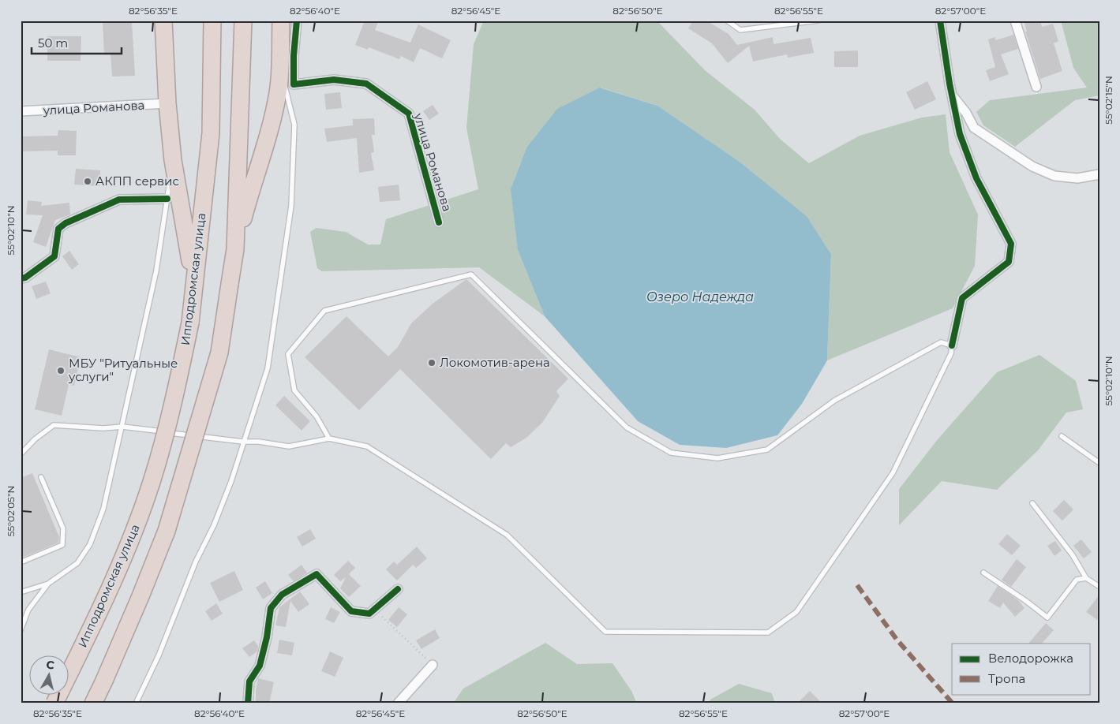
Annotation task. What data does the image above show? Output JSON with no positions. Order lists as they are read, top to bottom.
{
  "streets": {
    "highway": ["Ипподромская улица"],
    "street": ["улица Романова"]
  },
  "water": ["Озеро Надежда"],
  "places": ["АКПП сервис", "Локомотив-арена", "МБУ \"Ритуальные услуги\""],
  "legend": ["Велодорожка", "Тропа"],
  "scale_bar": "50 m",
  "north": "top",
  "coordinates": [
    "82°56'35\"E",
    "82°56'40\"E",
    "82°56'45\"E",
    "82°56'50\"E",
    "82°56'55\"E",
    "82°57'00\"E",
    "55°02'15\"N",
    "55°02'10\"N",
    "55°02'05\"N"
  ]
}
